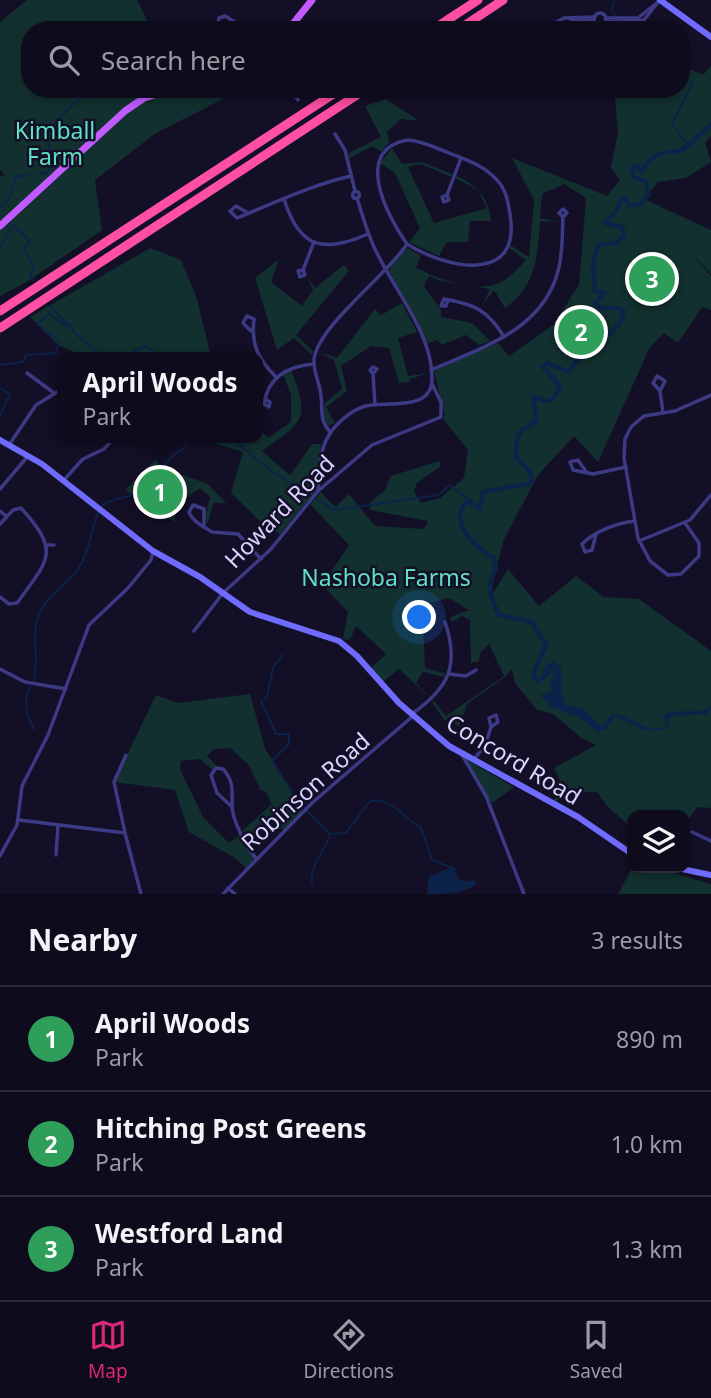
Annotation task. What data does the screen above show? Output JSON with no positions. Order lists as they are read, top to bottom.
{
  "streets": {
    "main road": ["Concord Road"],
    "street": ["Howard Road", "Robinson Road"]
  },
  "crossings": [
    ["Howard Road", "Concord Road"],
    ["Concord Road", "Robinson Road"]
  ],
  "parks": ["Kimball Farm", "Nashoba Farms"],
  "page": {
    "search": "Search here",
    "pins": ["3", "2", "1"],
    "popup": ["April Woods", "Park"],
    "heading": ["Nearby", "3 results"],
    "list": [
      {
        "mark": "1",
        "name": "April Woods",
        "note": "Park",
        "value": "890 m"
      },
      {
        "mark": "2",
        "name": "Hitching Post Greens",
        "note": "Park",
        "value": "1.0 km"
      },
      {
        "mark": "3",
        "name": "Westford Land",
        "note": "Park",
        "value": "1.3 km"
      }
    ],
    "nav": ["Map", "Directions", "Saved"]
  }
}
